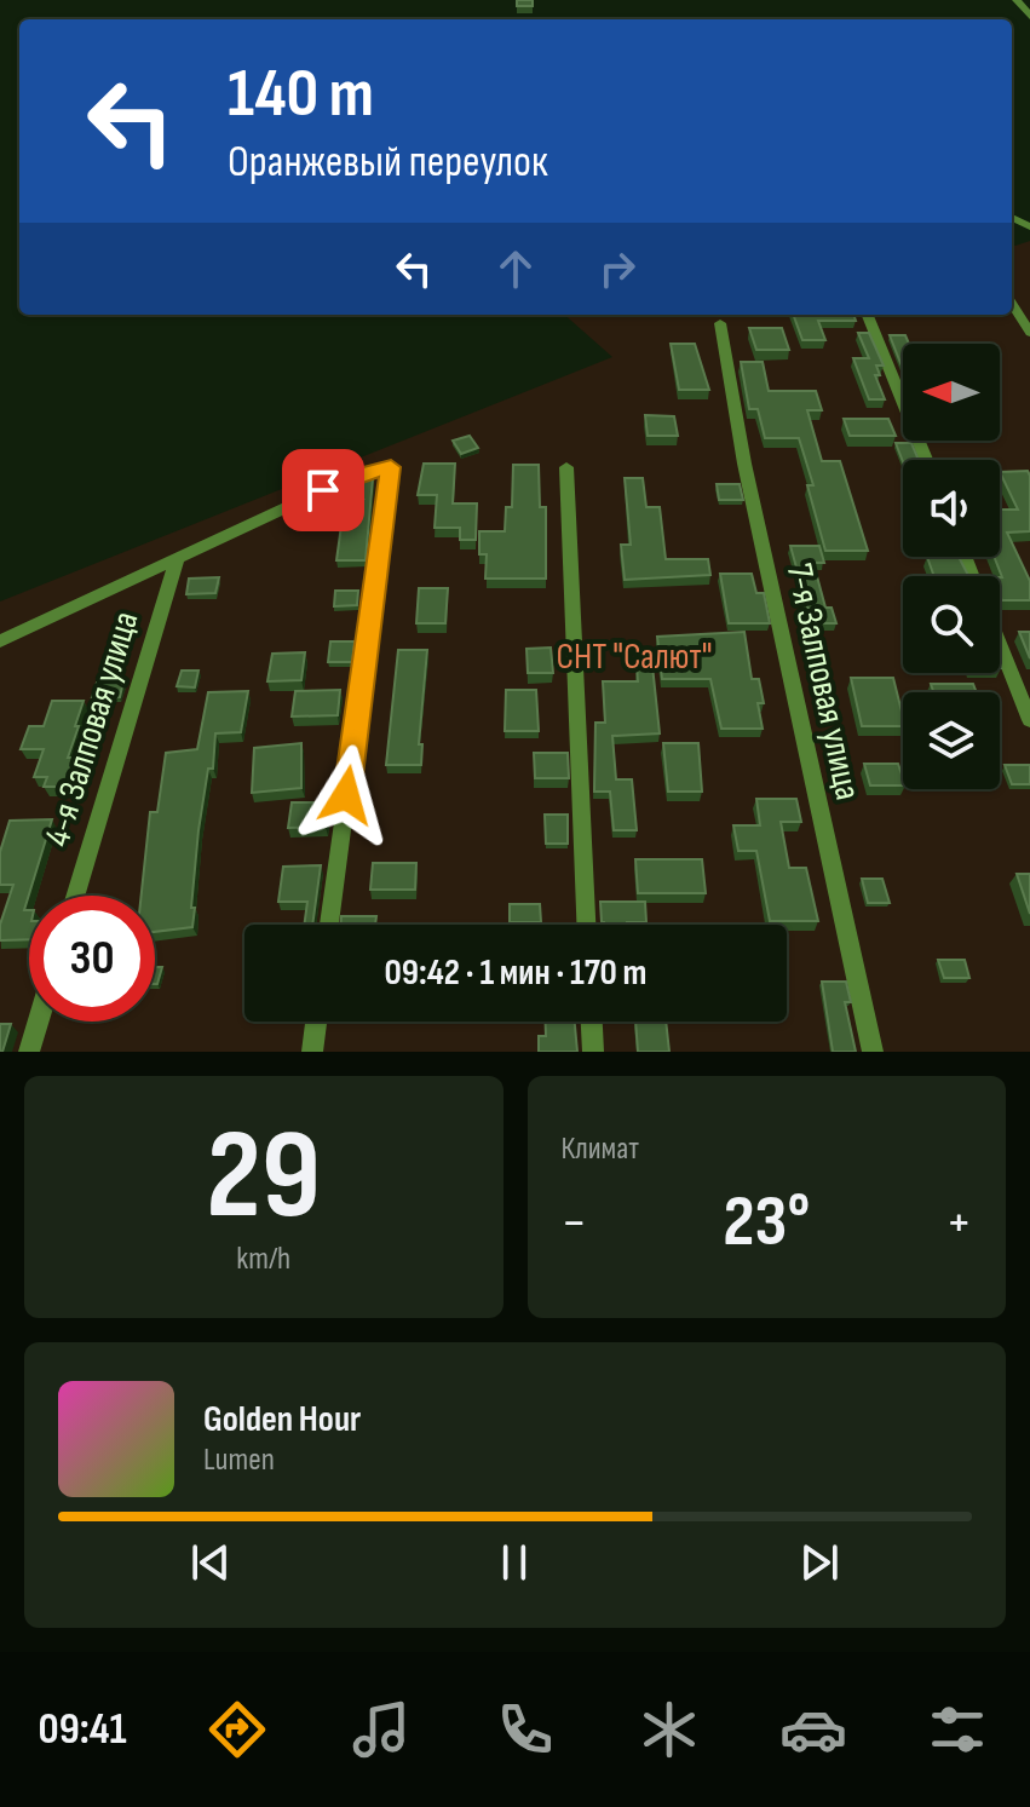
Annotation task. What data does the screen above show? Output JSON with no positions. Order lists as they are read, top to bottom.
{
  "streets": {
    "street": ["7-я Залповая улица", "4-я Залповая улица"]
  },
  "parks": ["СНТ \"Салют\""],
  "north": "left",
  "page": {
    "turn": ["140 m", "Оранжевый переулок"],
    "limit": "30",
    "trip": "09:42 · 1 мин · 170 m",
    "tile": [
      ["29", "km/h"],
      "Климат"
    ],
    "heat": ["−", "23°", "+"],
    "song": ["Golden Hour", "Lumen"],
    "tabs": "09:41"
  }
}
